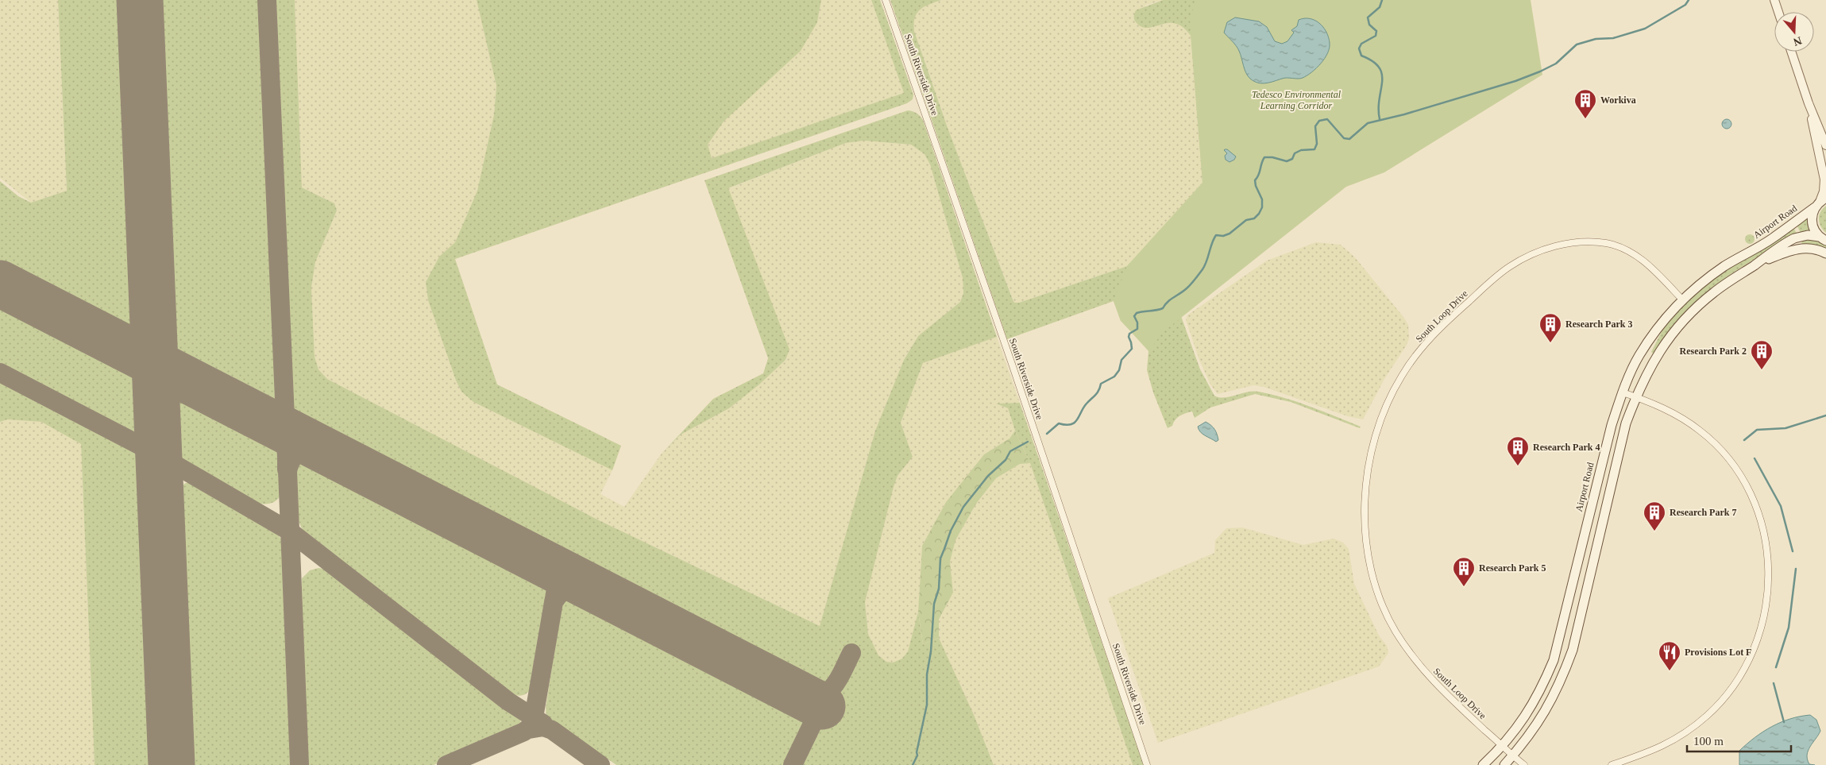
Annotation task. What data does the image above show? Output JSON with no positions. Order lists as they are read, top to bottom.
{
  "streets": {
    "main road": ["Airport Road"],
    "street": ["South Riverside Drive", "South Loop Drive"]
  },
  "crossings": [
    ["Airport Road", "South Loop Drive"]
  ],
  "parks": ["Tedesco Environmental Learning Corridor"],
  "places": {
    "building": [
      "Workiva",
      "Research Park 3",
      "Research Park 2",
      "Research Park 4",
      "Research Park 7",
      "Research Park 5"
    ],
    "restaurant": ["Provisions Lot F"]
  },
  "scale_bar": "100 m",
  "north": "bottom"
}
